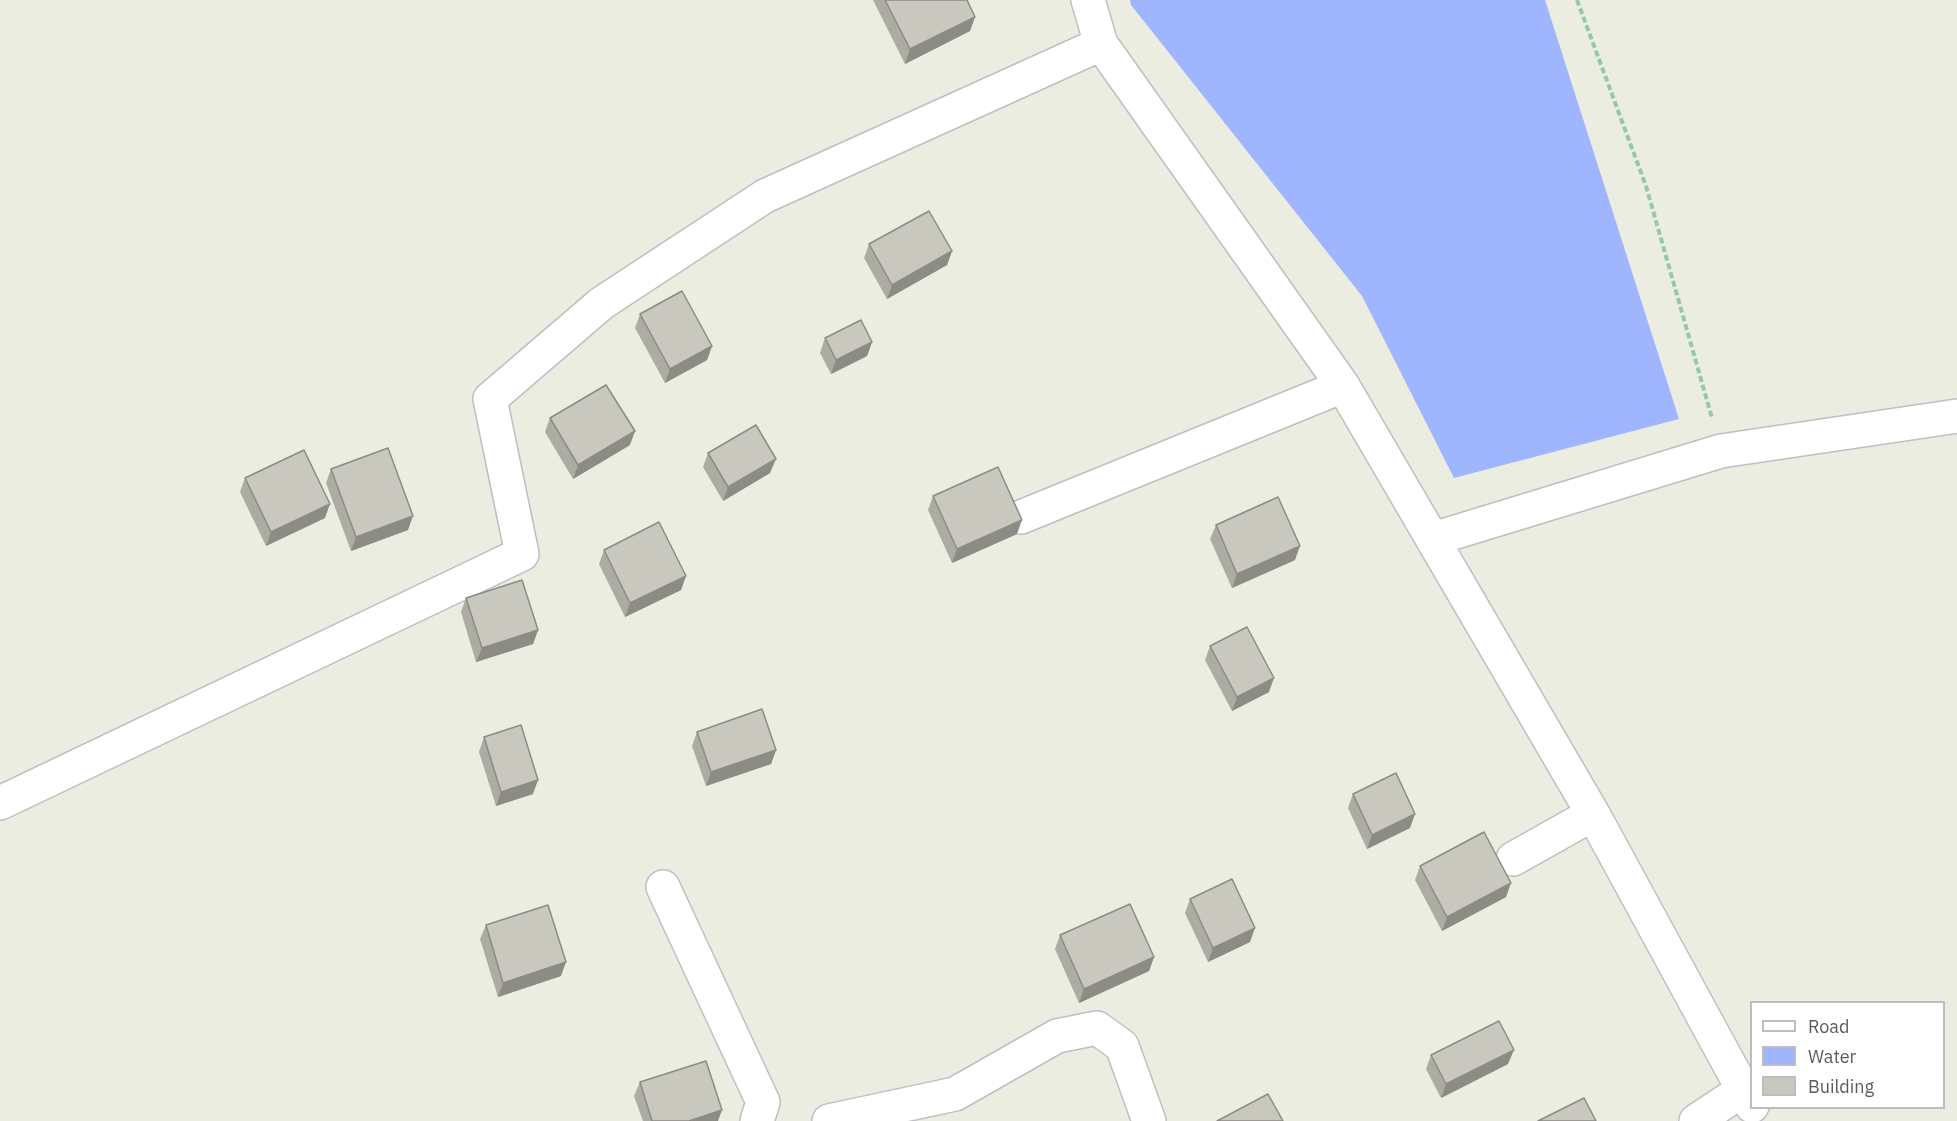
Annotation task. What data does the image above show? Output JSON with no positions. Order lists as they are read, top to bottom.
{
  "legend": ["Road", "Water", "Building"]
}
